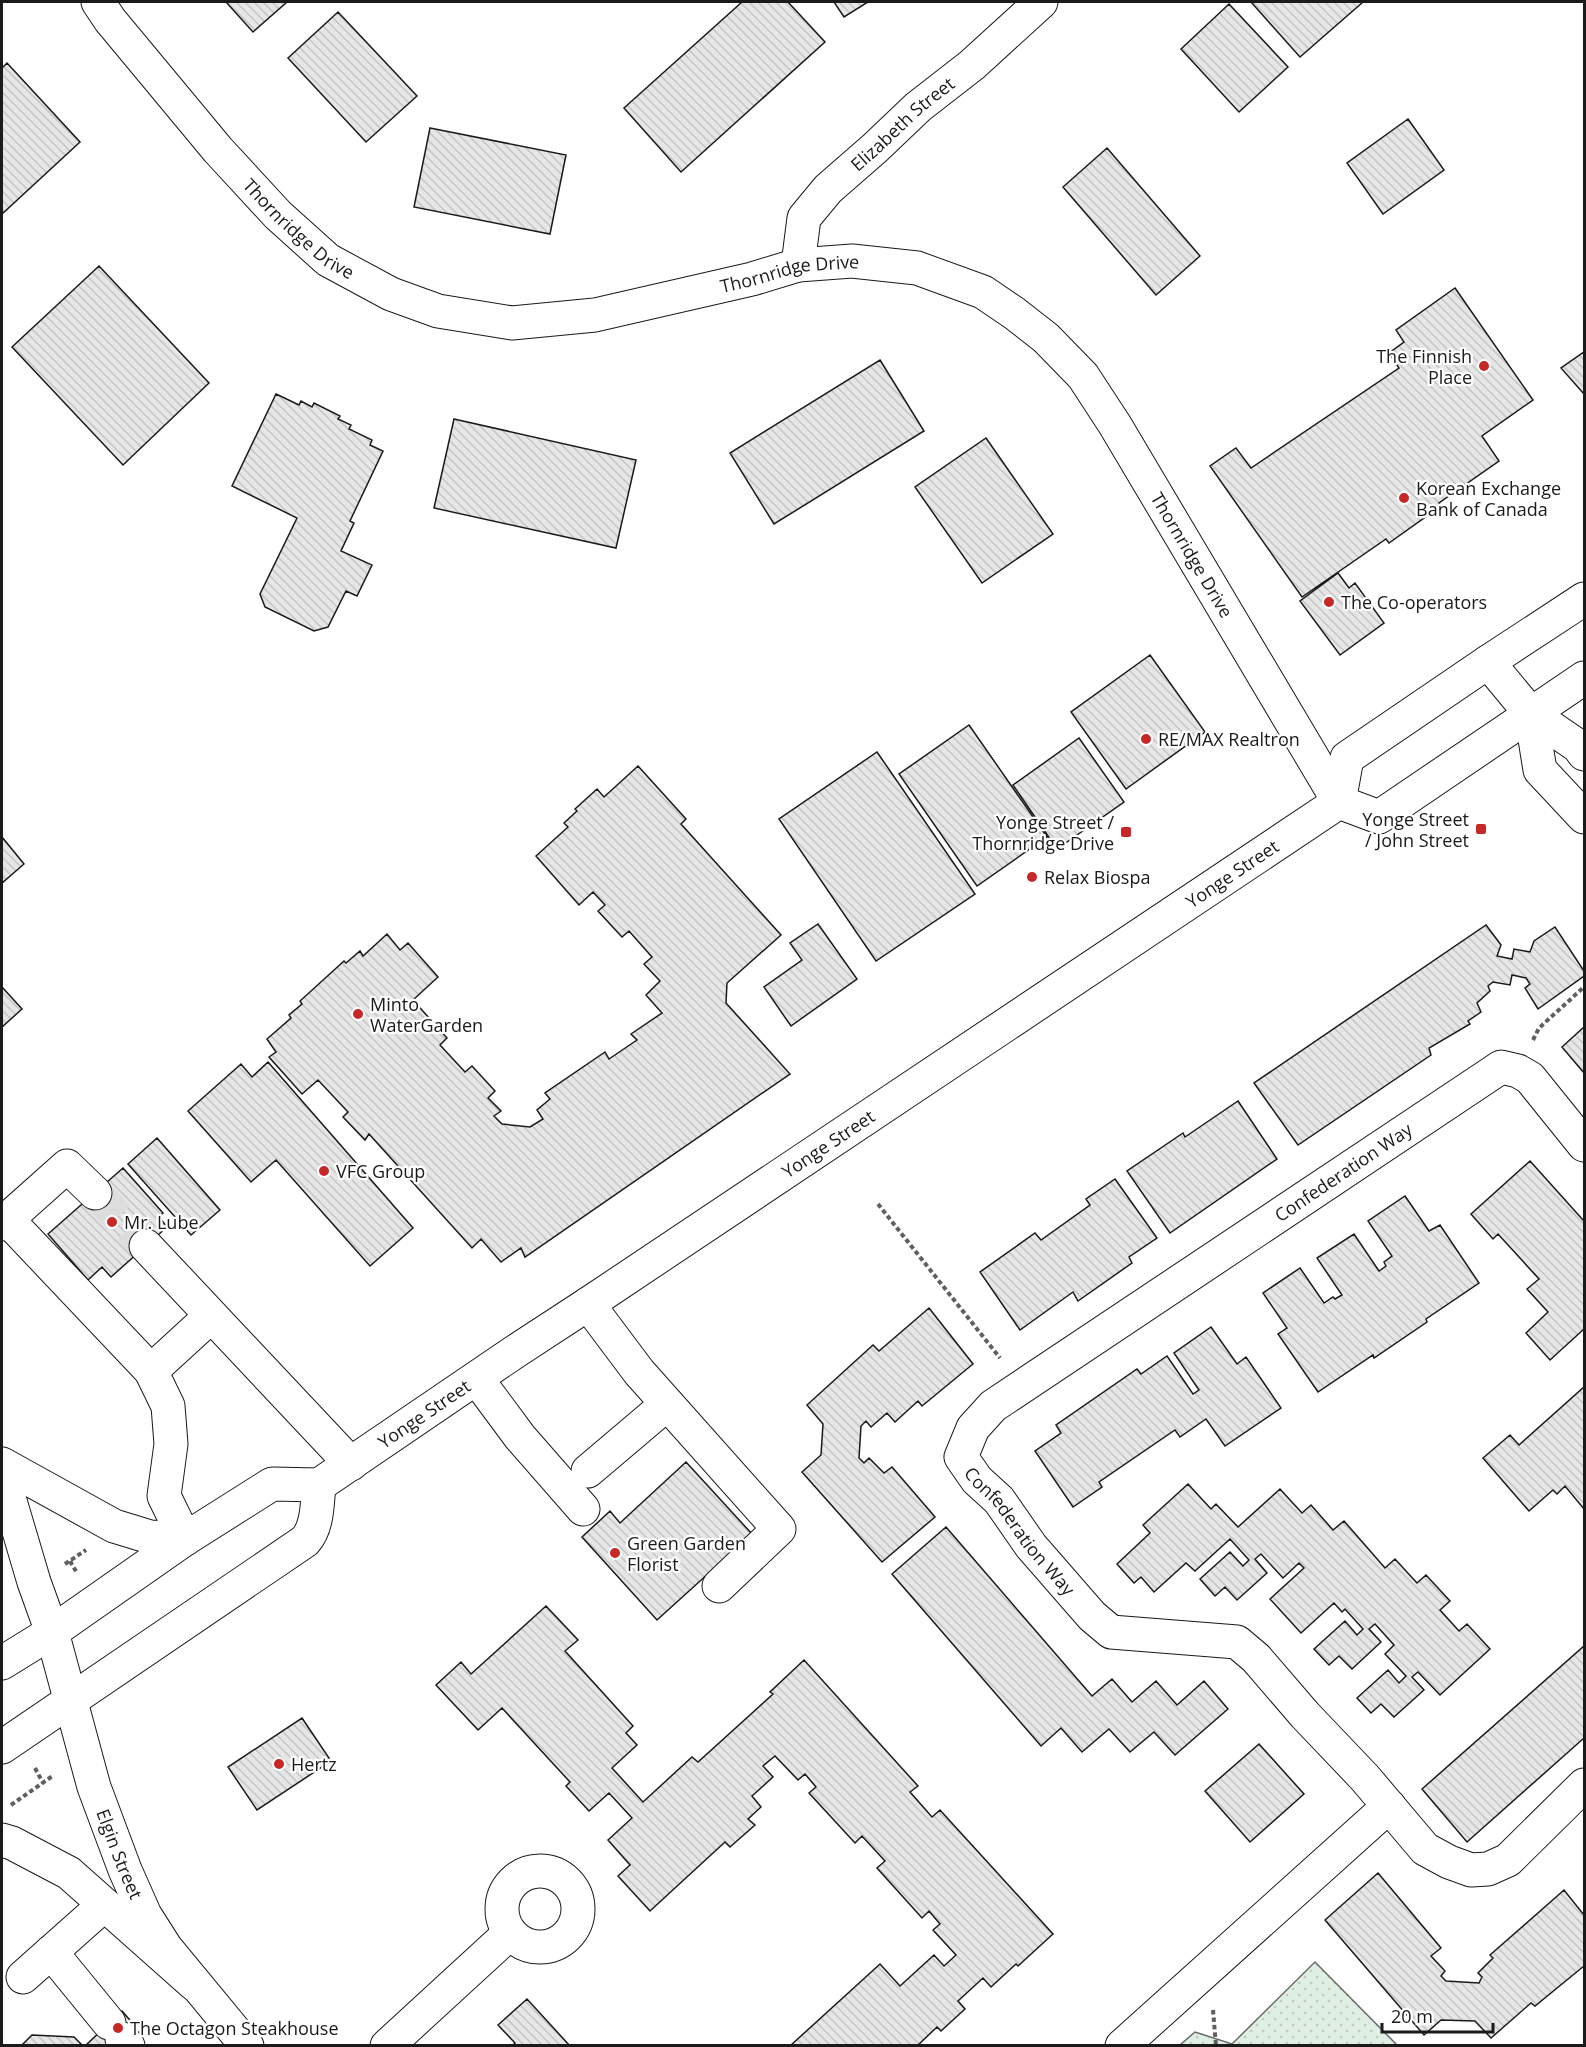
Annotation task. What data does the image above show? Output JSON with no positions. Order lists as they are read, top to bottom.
{
  "streets": {
    "street": [
      "Elizabeth Street",
      "Thornridge Drive",
      "Yonge Street",
      "Confederation Way",
      "Elgin Street"
    ]
  },
  "crossings": [
    ["Elizabeth Street", "Thornridge Drive"],
    ["Thornridge Drive", "Yonge Street"]
  ],
  "places": {
    "other": [
      "The Finnish Place",
      "Korean Exchange Bank of Canada",
      "The Co-operators",
      "RE/MAX Realtron",
      "Relax Biospa",
      "Minto WaterGarden",
      "VFC Group",
      "Mr. Lube",
      "Green Garden Florist",
      "Hertz",
      "The Octagon Steakhouse"
    ],
    "transit": ["Yonge Street / John Street", "Yonge Street / Thornridge Drive"]
  },
  "scale_bar": "20 m"
}
